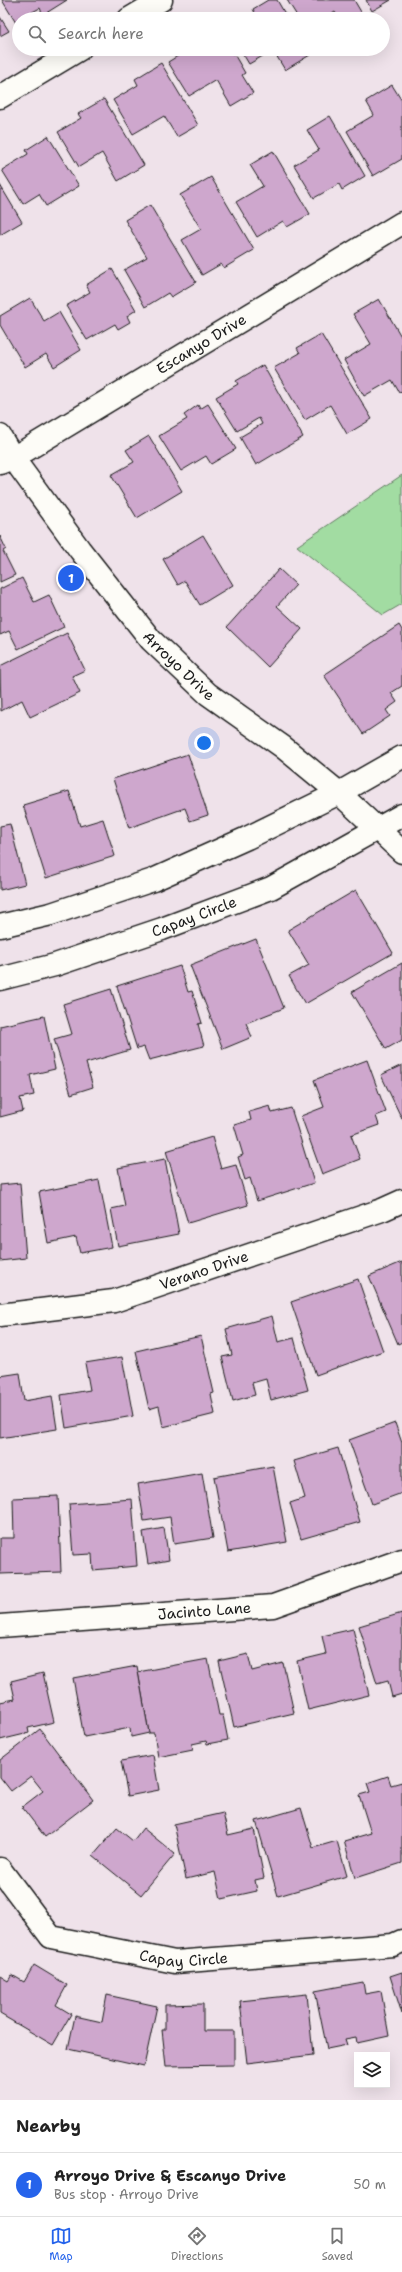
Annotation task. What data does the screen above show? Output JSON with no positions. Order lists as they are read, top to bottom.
{
  "streets": {
    "street": [
      "Escanyo Drive",
      "Arroyo Drive",
      "Capay Circle",
      "Verano Drive",
      "Jacinto Lane"
    ]
  },
  "crossings": [
    ["Escanyo Drive", "Arroyo Drive"],
    ["Arroyo Drive", "Capay Circle"]
  ],
  "page": {
    "search": "Search here",
    "pins": "1",
    "heading": "Nearby",
    "list": [
      {
        "mark": "1",
        "name": "Arroyo Drive & Escanyo Drive",
        "note": "Bus stop · Arroyo Drive",
        "value": "50 m"
      }
    ],
    "nav": ["Map", "Directions", "Saved"]
  }
}
